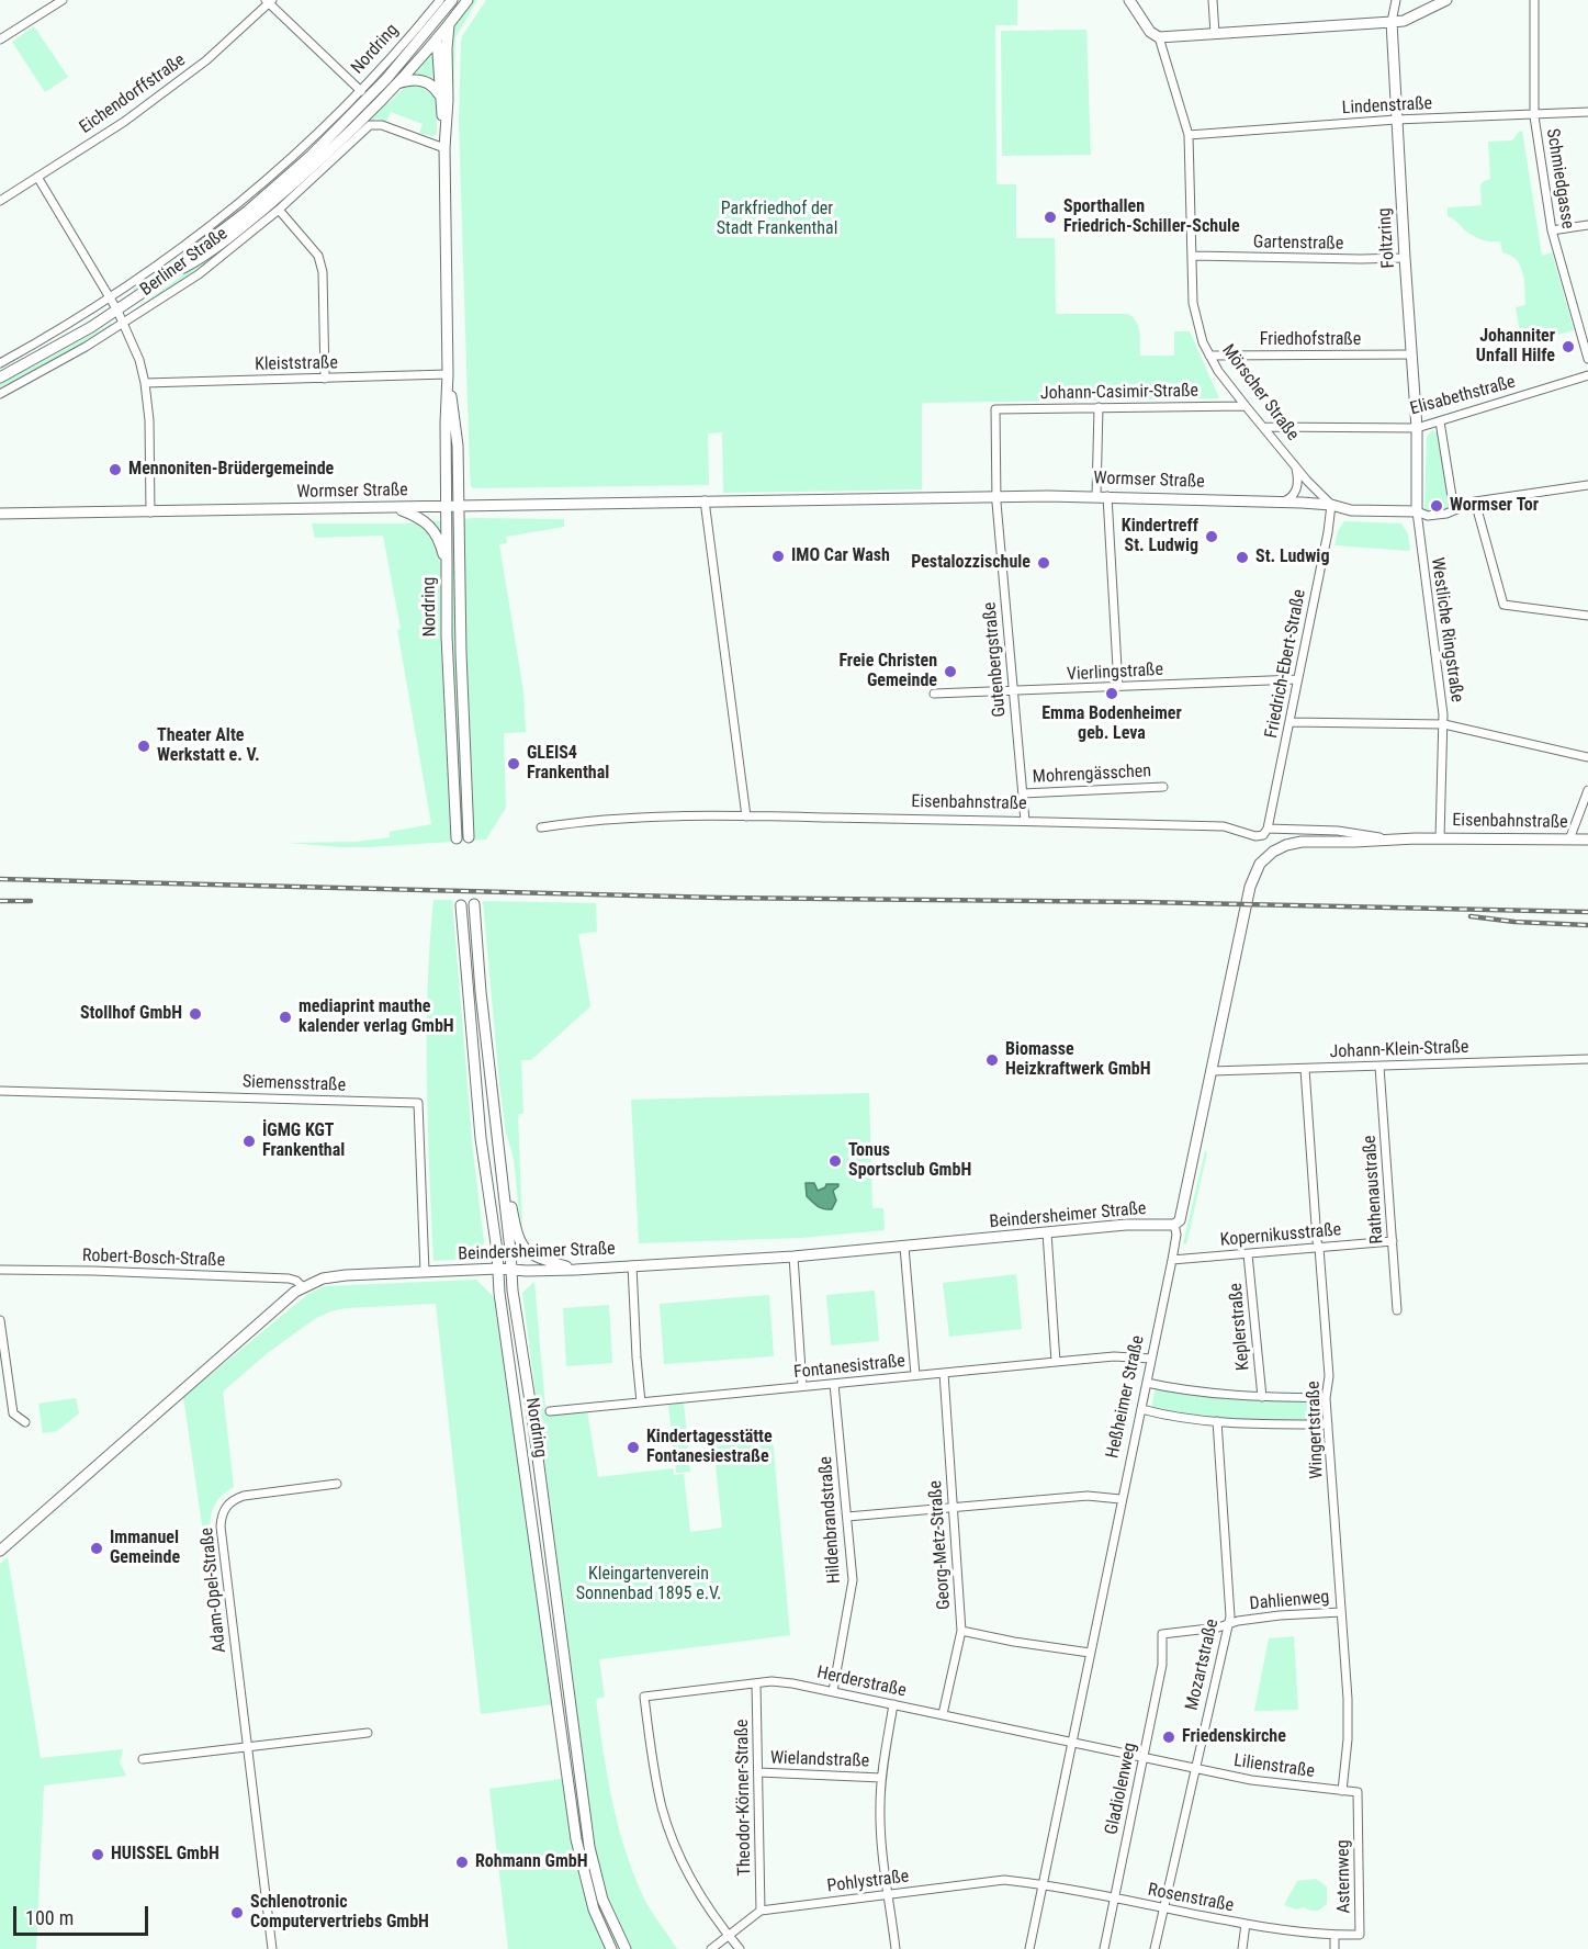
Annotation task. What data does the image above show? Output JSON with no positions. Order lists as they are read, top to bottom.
{
  "streets": {
    "main road": [
      "Nordring",
      "Foltzring",
      "Berliner Straße",
      "Mörscher Straße",
      "Wormser Straße",
      "Eisenbahnstraße",
      "Beindersheimer Straße",
      "Heßheimer Straße"
    ],
    "street": [
      "Eichendorffstraße",
      "Lindenstraße",
      "Schmiedgasse",
      "Gartenstraße",
      "Friedhofstraße",
      "Kleiststraße",
      "Johann-Casimir-Straße",
      "Elisabethstraße",
      "Westliche Ringstraße",
      "Gutenbergstraße",
      "Friedrich-Ebert-Straße",
      "Vierlingstraße",
      "Mohrengässchen",
      "Johann-Klein-Straße",
      "Siemensstraße",
      "Rathenaustraße",
      "Kopernikusstraße",
      "Robert-Bosch-Straße",
      "Keplerstraße",
      "Fontanesistraße",
      "Wingertstraße",
      "Hildenbrandstraße",
      "Georg-Metz-Straße",
      "Adam-Opel-Straße",
      "Dahlienweg",
      "Mozartstraße",
      "Herderstraße",
      "Wielandstraße",
      "Lilienstraße",
      "Gladiolenweg",
      "Theodor-Körner-Straße",
      "Asternweg",
      "Pohlystraße",
      "Rosenstraße"
    ]
  },
  "crossings": [
    ["Nordring", "Berliner Straße"],
    ["Nordring", "Kleiststraße"],
    ["Nordring", "Wormser Straße"],
    ["Nordring", "Beindersheimer Straße"],
    ["Lindenstraße", "Schmiedgasse"],
    ["Lindenstraße", "Foltzring"],
    ["Lindenstraße", "Mörscher Straße"],
    ["Foltzring", "Gartenstraße"],
    ["Foltzring", "Friedhofstraße"],
    ["Foltzring", "Elisabethstraße"],
    ["Foltzring", "Wormser Straße"],
    ["Foltzring", "Westliche Ringstraße"],
    ["Gartenstraße", "Mörscher Straße"],
    ["Friedhofstraße", "Mörscher Straße"],
    ["Johann-Casimir-Straße", "Mörscher Straße"],
    ["Johann-Casimir-Straße", "Gutenbergstraße"],
    ["Mörscher Straße", "Elisabethstraße"],
    ["Mörscher Straße", "Wormser Straße"],
    ["Mörscher Straße", "Friedrich-Ebert-Straße"],
    ["Wormser Straße", "Westliche Ringstraße"],
    ["Wormser Straße", "Gutenbergstraße"],
    ["Wormser Straße", "Friedrich-Ebert-Straße"],
    ["Gutenbergstraße", "Vierlingstraße"],
    ["Gutenbergstraße", "Mohrengässchen"],
    ["Gutenbergstraße", "Eisenbahnstraße"],
    ["Friedrich-Ebert-Straße", "Vierlingstraße"],
    ["Friedrich-Ebert-Straße", "Eisenbahnstraße"],
    ["Eisenbahnstraße", "Heßheimer Straße"],
    ["Johann-Klein-Straße", "Rathenaustraße"],
    ["Johann-Klein-Straße", "Heßheimer Straße"],
    ["Johann-Klein-Straße", "Wingertstraße"],
    ["Siemensstraße", "Beindersheimer Straße"],
    ["Rathenaustraße", "Kopernikusstraße"],
    ["Beindersheimer Straße", "Robert-Bosch-Straße"],
    ["Beindersheimer Straße", "Heßheimer Straße"],
    ["Kopernikusstraße", "Keplerstraße"],
    ["Kopernikusstraße", "Heßheimer Straße"],
    ["Kopernikusstraße", "Wingertstraße"],
    ["Fontanesistraße", "Heßheimer Straße"],
    ["Fontanesistraße", "Hildenbrandstraße"],
    ["Fontanesistraße", "Georg-Metz-Straße"],
    ["Heßheimer Straße", "Herderstraße"],
    ["Heßheimer Straße", "Lilienstraße"],
    ["Heßheimer Straße", "Pohlystraße"],
    ["Heßheimer Straße", "Rosenstraße"],
    ["Wingertstraße", "Dahlienweg"],
    ["Wingertstraße", "Lilienstraße"],
    ["Hildenbrandstraße", "Herderstraße"],
    ["Georg-Metz-Straße", "Herderstraße"],
    ["Dahlienweg", "Mozartstraße"],
    ["Dahlienweg", "Gladiolenweg"],
    ["Mozartstraße", "Lilienstraße"],
    ["Mozartstraße", "Rosenstraße"],
    ["Herderstraße", "Lilienstraße"],
    ["Herderstraße", "Theodor-Körner-Straße"],
    ["Herderstraße", "Pohlystraße"],
    ["Wielandstraße", "Theodor-Körner-Straße"],
    ["Lilienstraße", "Gladiolenweg"],
    ["Lilienstraße", "Asternweg"],
    ["Gladiolenweg", "Rosenstraße"],
    ["Theodor-Körner-Straße", "Pohlystraße"],
    ["Asternweg", "Rosenstraße"],
    ["Pohlystraße", "Rosenstraße"]
  ],
  "parks": ["Parkfriedhof der Stadt Frankenthal", "Kleingartenverein Sonnenbad 1895 e.V."],
  "places": [
    "Sporthallen Friedrich-Schiller-Schule",
    "Johanniter Unfall Hilfe",
    "Mennoniten-Brüdergemeinde",
    "Wormser Tor",
    "Kindertreff St. Ludwig",
    "IMO Car Wash",
    "St. Ludwig",
    "Pestalozzischule",
    "Freie Christen Gemeinde",
    "Emma Bodenheimer geb. Leva",
    "Theater Alte Werkstatt e. V.",
    "GLEIS4 Frankenthal",
    "Stollhof GmbH",
    "mediaprint mauthe kalender verlag GmbH",
    "Biomasse Heizkraftwerk GmbH",
    "İGMG KGT Frankenthal",
    "Tonus Sportsclub GmbH",
    "Kindertagesstätte Fontanesiestraße",
    "Immanuel Gemeinde",
    "Friedenskirche",
    "HUISSEL GmbH",
    "Rohmann GmbH",
    "Schlenotronic Computervertriebs GmbH"
  ],
  "scale_bar": "100 m"
}
